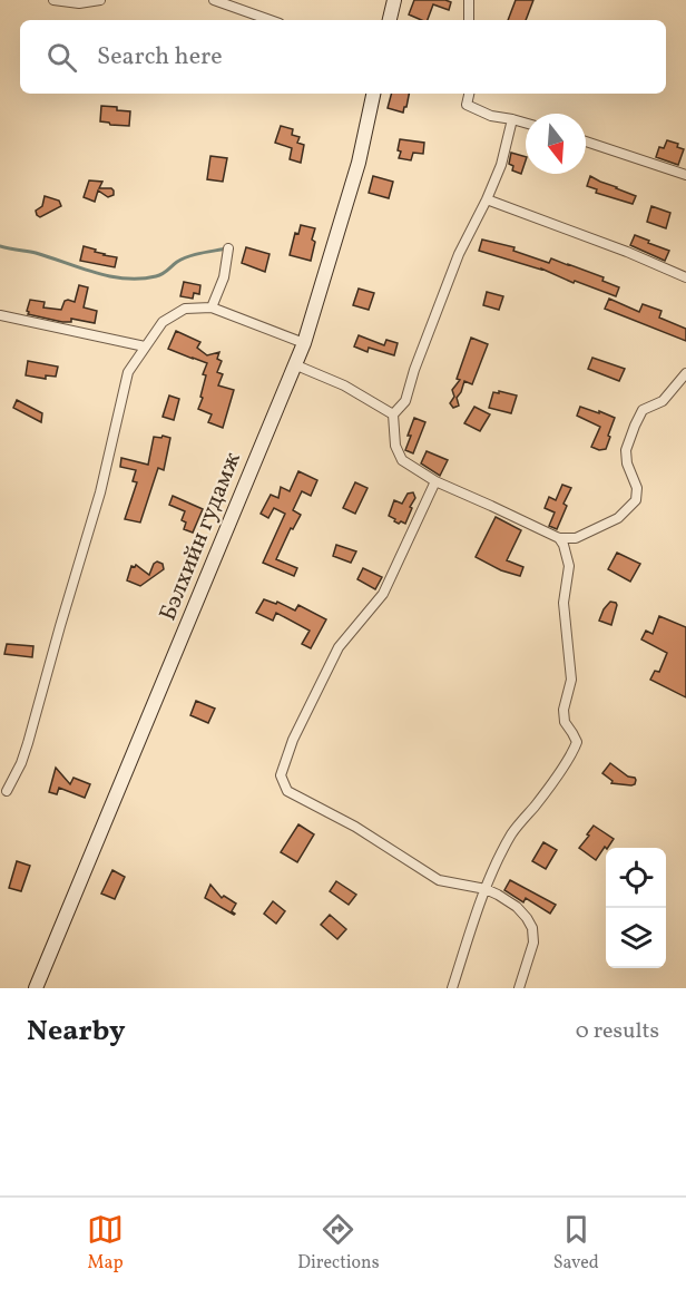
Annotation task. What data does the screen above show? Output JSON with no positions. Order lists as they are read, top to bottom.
{
  "streets": {
    "main road": ["Бэлхийн гудамж"]
  },
  "north": "bottom",
  "page": {
    "search": "Search here",
    "heading": ["Nearby", "0 results"],
    "nav": ["Map", "Directions", "Saved"]
  }
}
